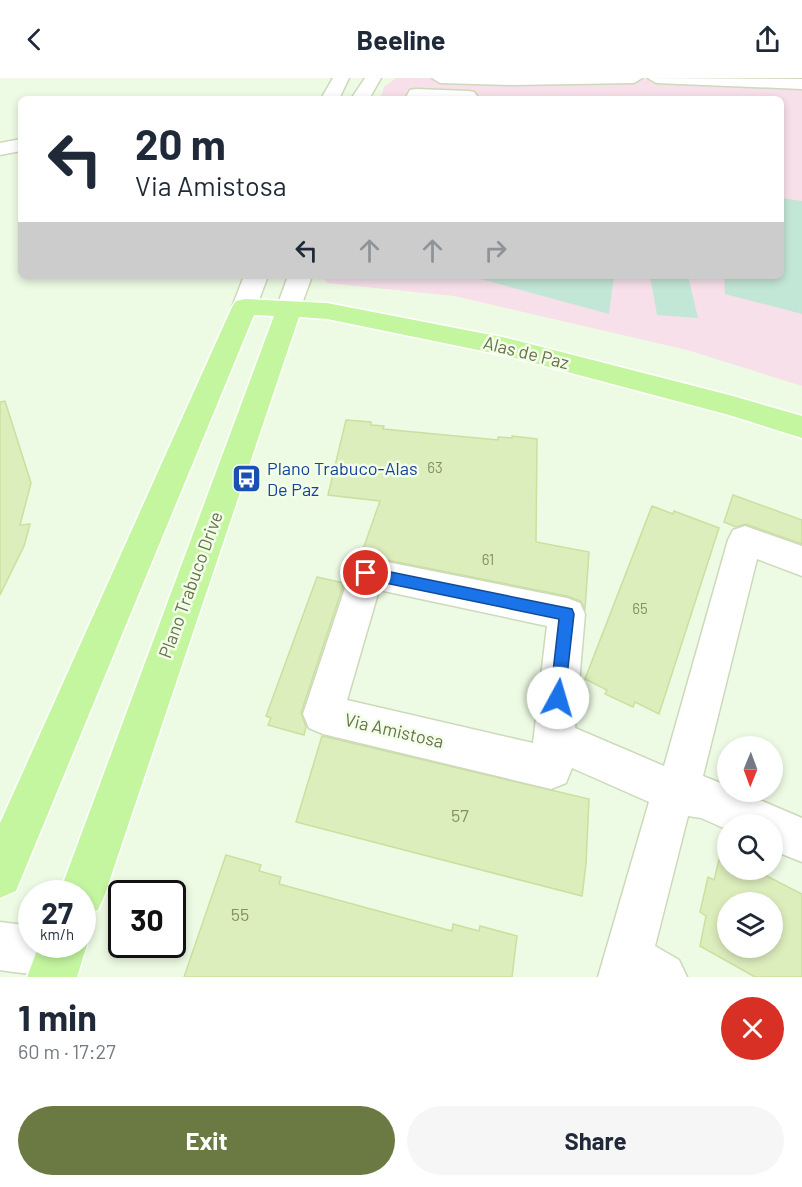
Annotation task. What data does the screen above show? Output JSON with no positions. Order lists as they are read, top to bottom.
{
  "streets": {
    "main road": ["Alas de Paz", "Plano Trabuco Drive"],
    "street": ["Via Amistosa"]
  },
  "crossings": [
    ["Alas de Paz", "Plano Trabuco Drive"]
  ],
  "places": {
    "bus stop": ["Plano Trabuco-Alas De Paz"]
  },
  "house_numbers": [
    "63",
    "61",
    "65",
    "57",
    "55"
  ],
  "north": "bottom",
  "page": {
    "header": "Beeline",
    "turn": ["20 m", "Via Amistosa"],
    "speed": "27 km/h",
    "limit": "30",
    "heading": ["1 min", "60 m · 17:27"],
    "buttons": ["Exit", "Share"]
  }
}
